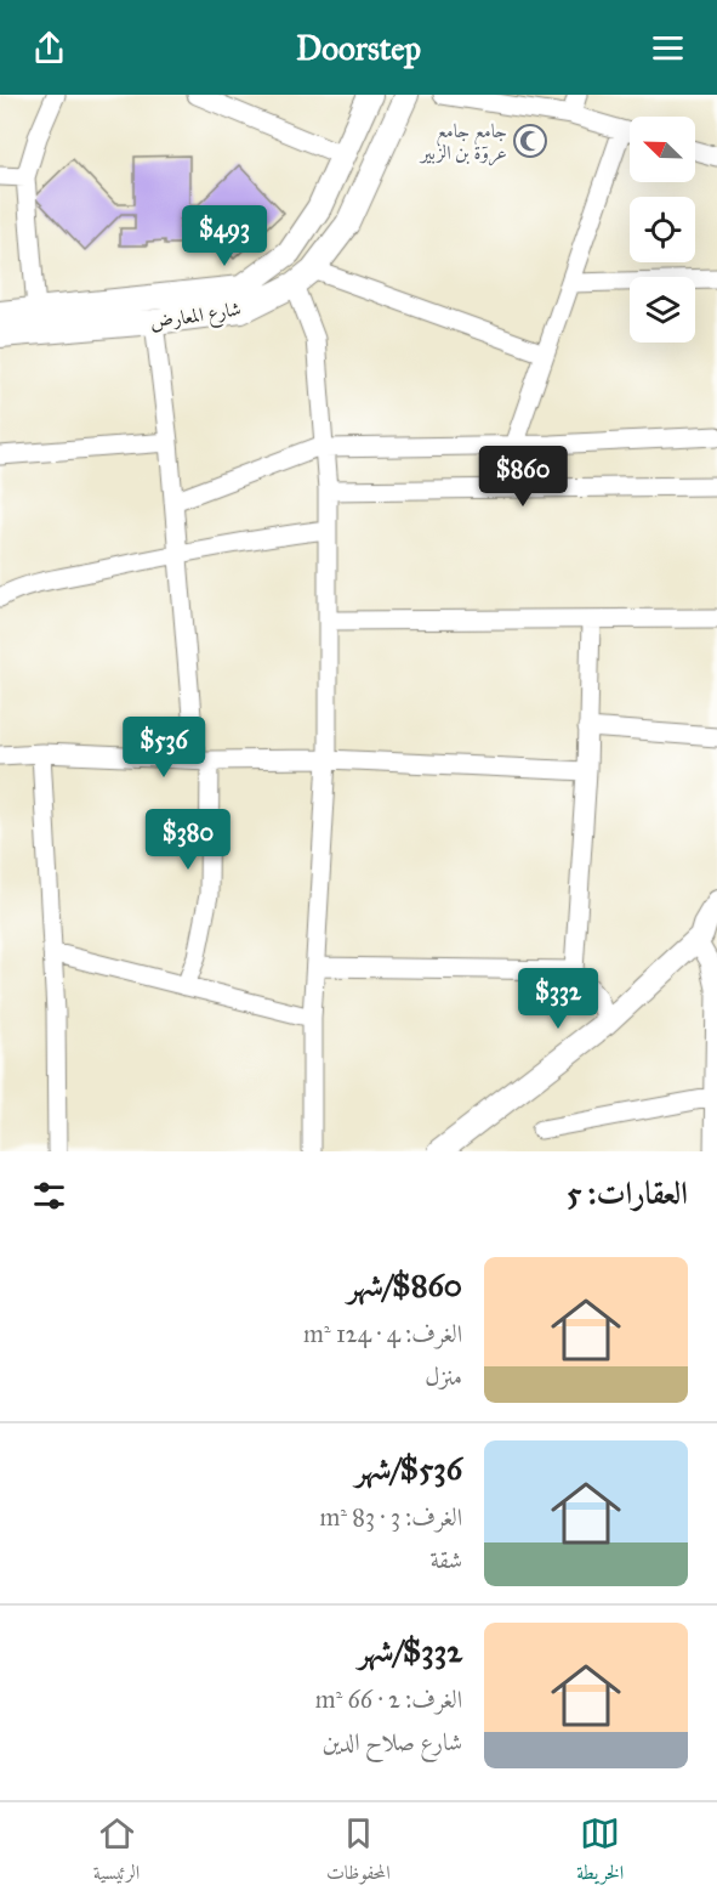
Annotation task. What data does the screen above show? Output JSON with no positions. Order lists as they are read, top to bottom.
{
  "streets": {
    "street": ["شارع المعارض"]
  },
  "places": {
    "mosque": ["جامع جامع عروة بن الزبير"]
  },
  "north": "top left",
  "page": {
    "header": "Doorstep",
    "price": [
      "$493",
      "$860",
      "$536",
      "$380",
      "$332"
    ],
    "heading": "العقارات: 5",
    "list": [
      {
        "name": "$860/شهر",
        "note": "الغرف: 4 · 124 m² · منزل"
      },
      {
        "name": "$536/شهر",
        "note": "الغرف: 3 · 83 m² · شقة"
      },
      {
        "name": "$332/شهر",
        "note": "الغرف: 2 · 66 m² · شارع صلاح الدين"
      }
    ],
    "tabs": ["الخريطة", "المحفوظات", "الرئيسية"]
  }
}
